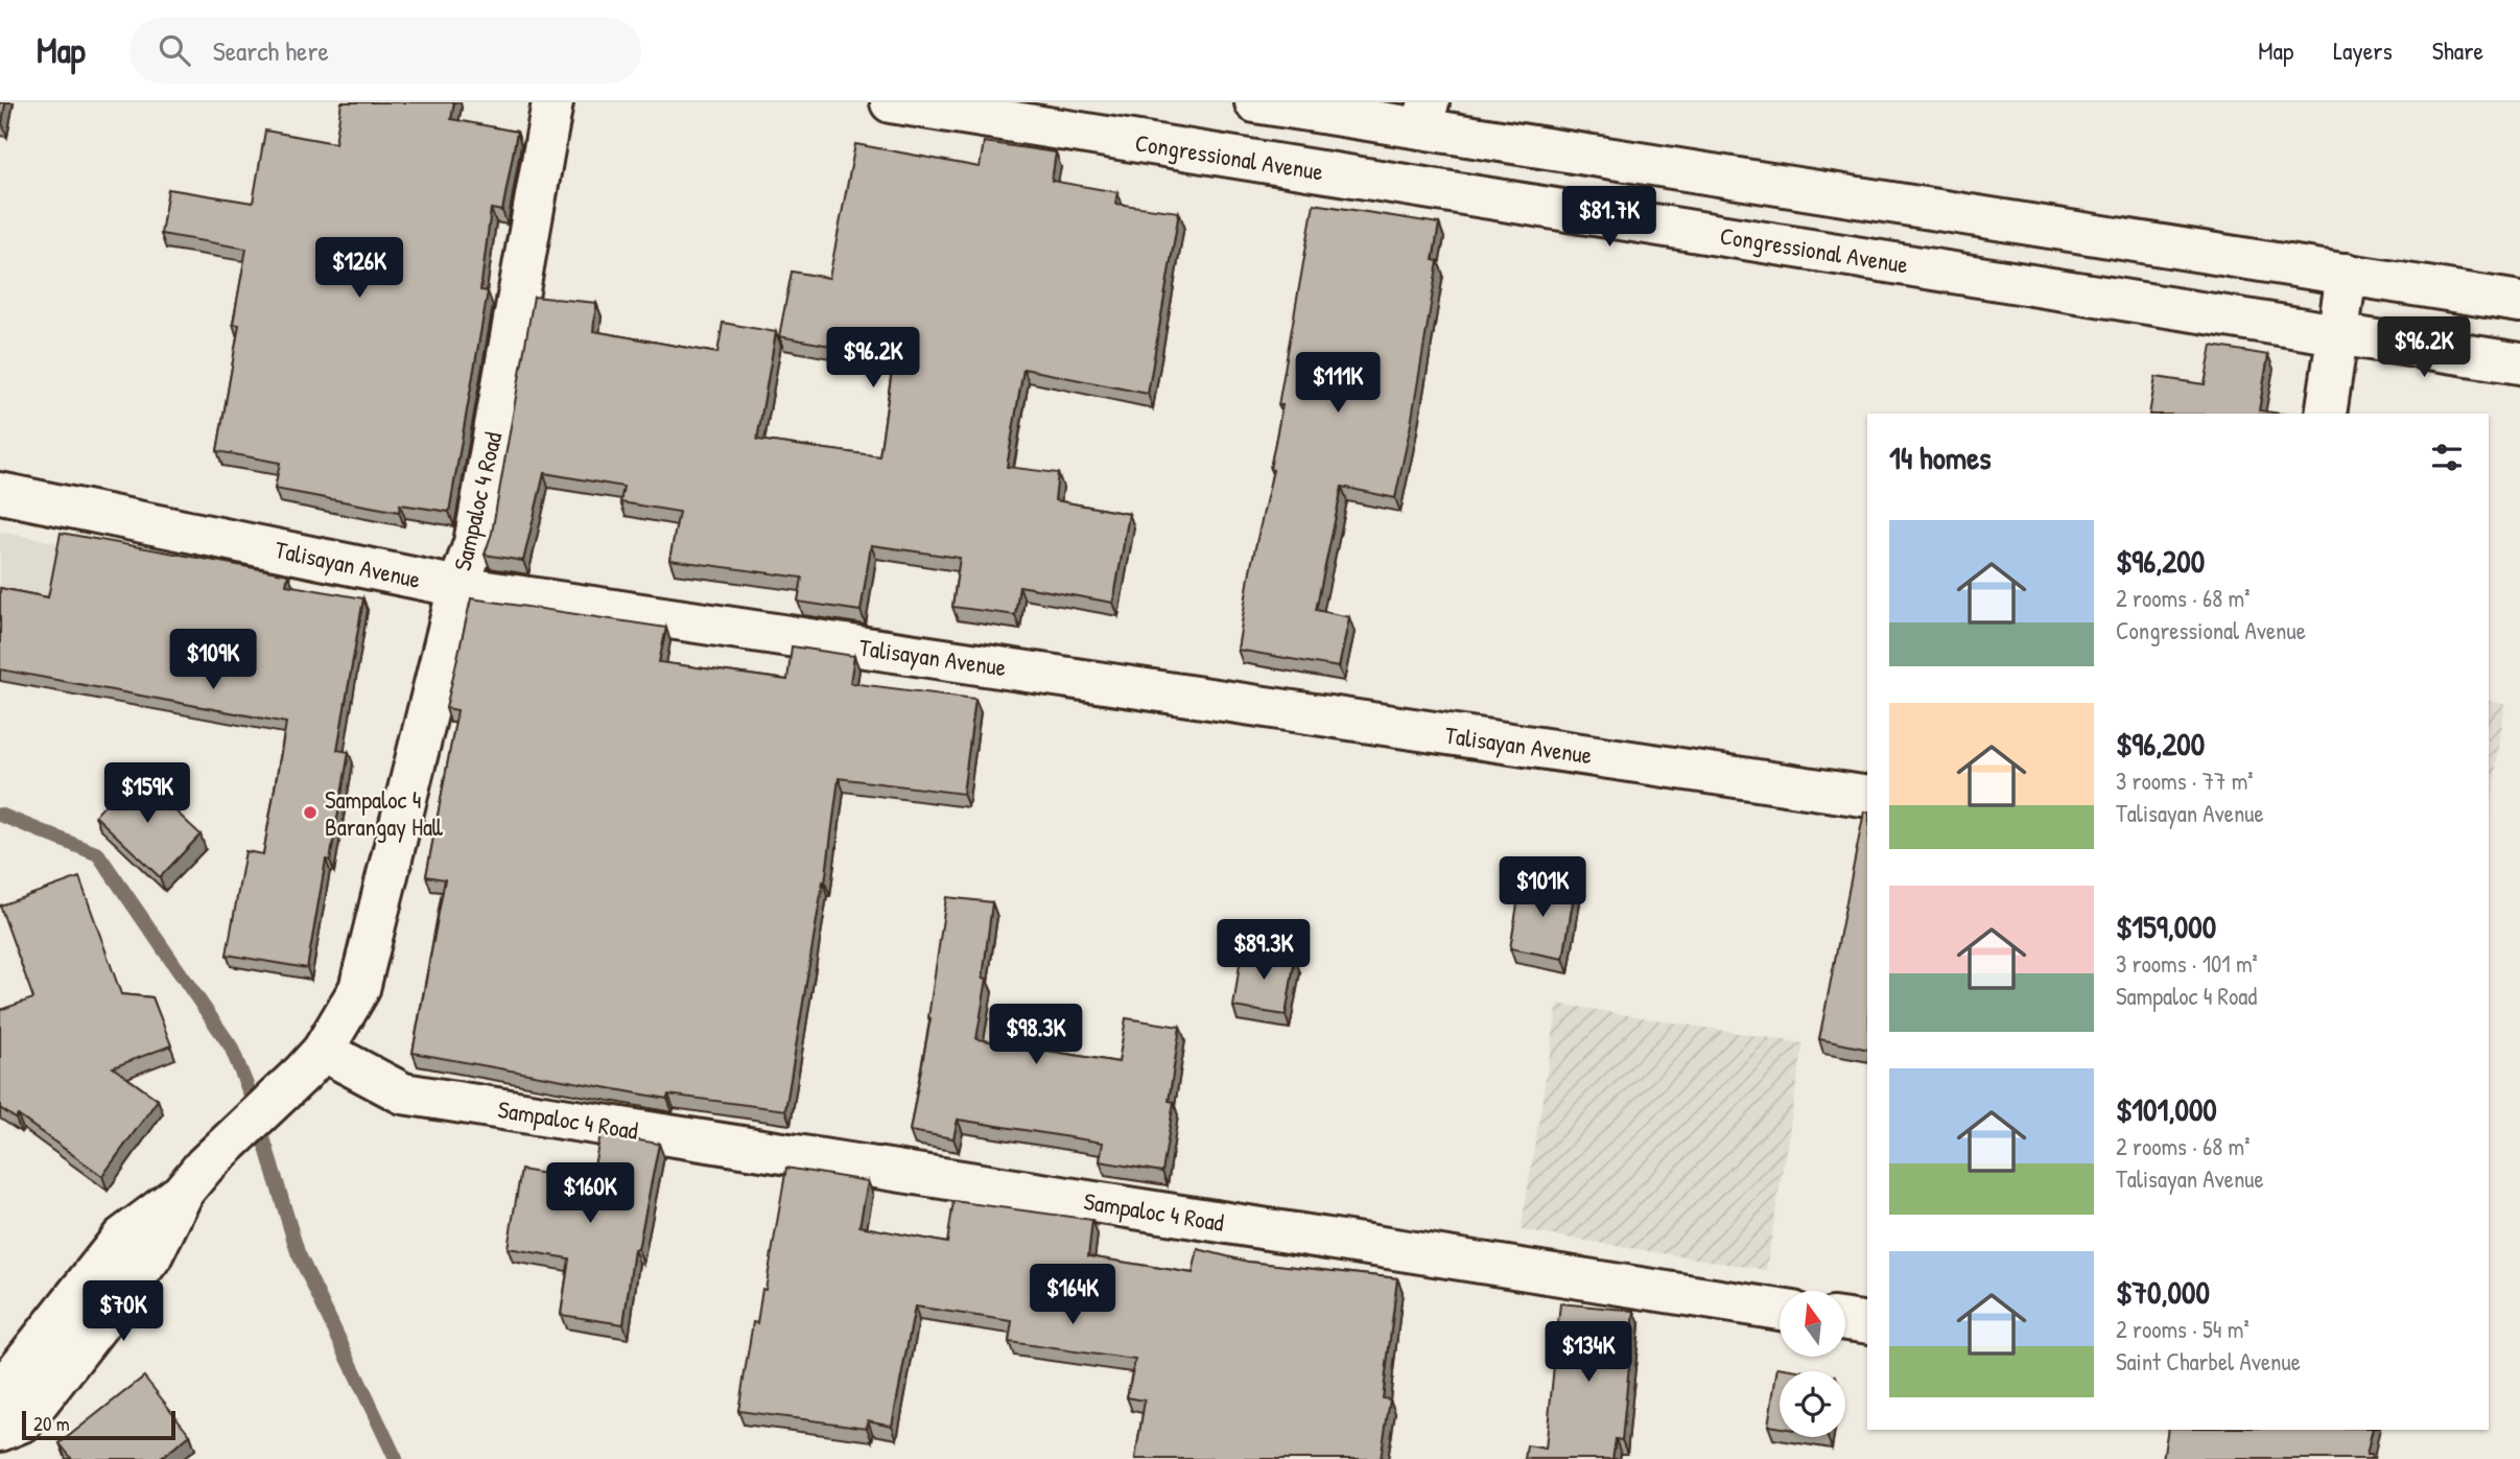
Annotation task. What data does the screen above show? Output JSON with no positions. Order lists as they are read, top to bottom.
{
  "streets": {
    "street": ["Congressional Avenue", "Sampaloc 4 Road", "Talisayan Avenue"]
  },
  "crossings": [
    ["Sampaloc 4 Road", "Talisayan Avenue"]
  ],
  "places": ["Sampaloc 4 Barangay Hall"],
  "scale_bar": "20 m",
  "north": "top",
  "page": {
    "header": "Map",
    "search": "Search here",
    "nav": ["Map", "Layers", "Share"],
    "price": [
      "$81.7K",
      "$126K",
      "$96.2K",
      "$96.2K",
      "$111K",
      "$109K",
      "$159K",
      "$101K",
      "$89.3K",
      "$98.3K",
      "$160K",
      "$164K",
      "$70K",
      "$134K"
    ],
    "heading": "14 homes",
    "list": [
      {
        "name": "$96,200",
        "note": "2 rooms · 68 m² · Congressional Avenue"
      },
      {
        "name": "$96,200",
        "note": "3 rooms · 77 m² · Talisayan Avenue"
      },
      {
        "name": "$159,000",
        "note": "3 rooms · 101 m² · Sampaloc 4 Road"
      },
      {
        "name": "$101,000",
        "note": "2 rooms · 68 m² · Talisayan Avenue"
      },
      {
        "name": "$70,000",
        "note": "2 rooms · 54 m² · Saint Charbel Avenue"
      }
    ],
    "scale": "20 m"
  }
}
